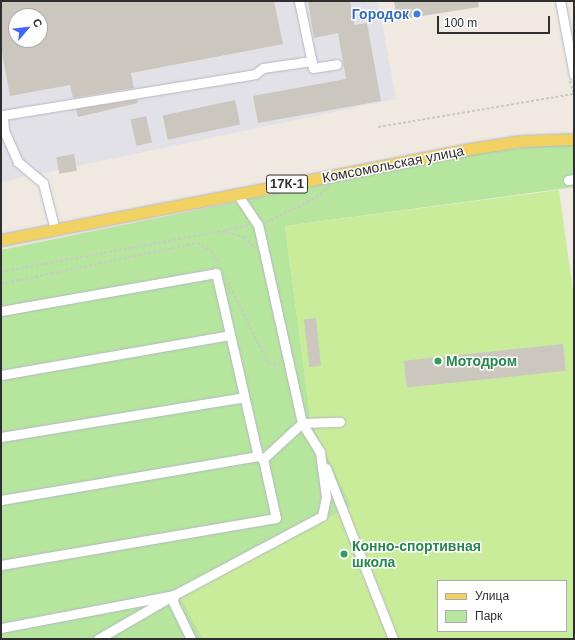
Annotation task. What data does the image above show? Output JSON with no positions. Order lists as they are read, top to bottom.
{
  "streets": {
    "main road": ["Комсомольская улица", "17К-1"]
  },
  "places": ["Городок", "Мотодром", "Конно-спортивная школа"],
  "legend": ["Улица", "Парк"],
  "scale_bar": "100 m",
  "north": "top right"
}
